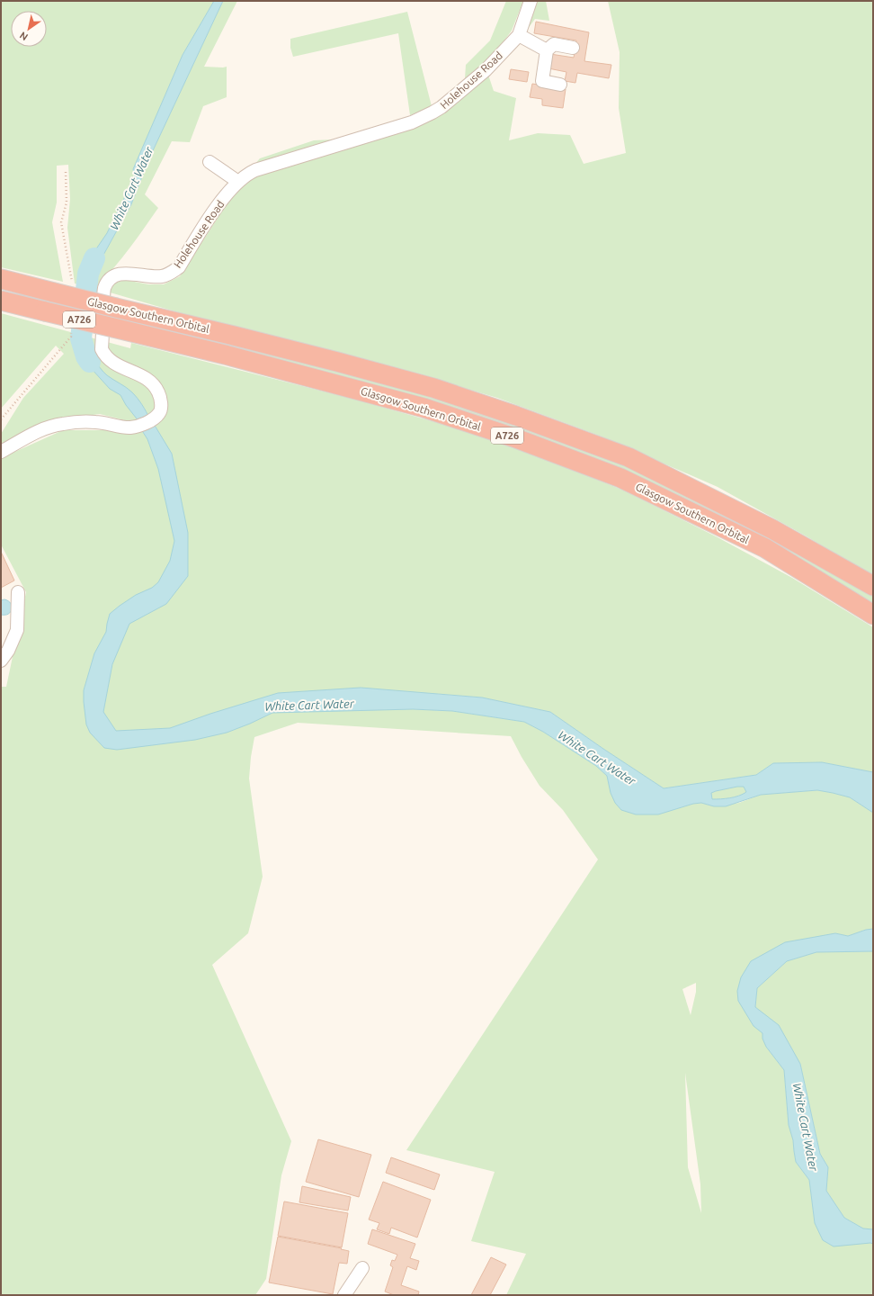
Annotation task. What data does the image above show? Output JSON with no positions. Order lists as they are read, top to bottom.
{
  "streets": {
    "highway": ["Glasgow Southern Orbital", "A726"],
    "street": ["Holehouse Road"]
  },
  "water": ["White Cart Water"],
  "north": "bottom left"
}
